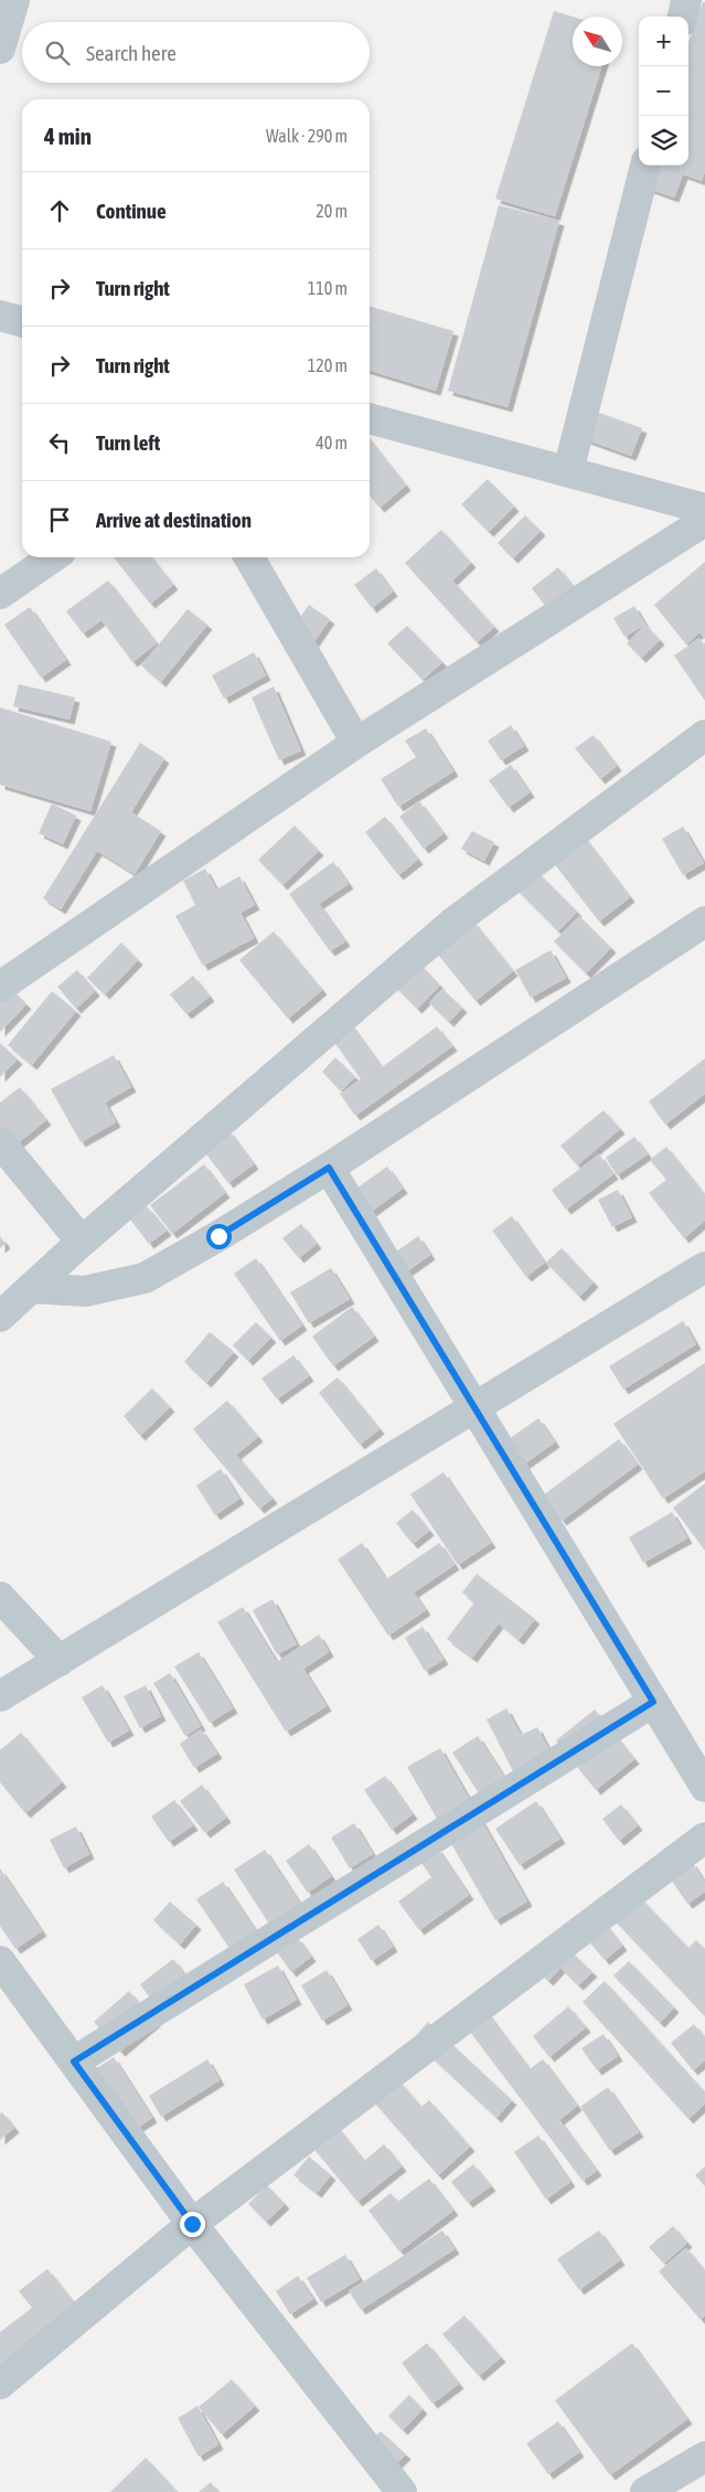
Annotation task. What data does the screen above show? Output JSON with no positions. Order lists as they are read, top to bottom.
{
  "north": "top left",
  "page": {
    "map_buttons": ["+", "−"],
    "search": "Search here",
    "heading": ["4 min", "Walk · 290 m"],
    "list": [
      ["Continue", "20 m"],
      ["Turn right", "110 m"],
      ["Turn right", "120 m"],
      ["Turn left", "40 m"],
      "Arrive at destination"
    ]
  }
}
